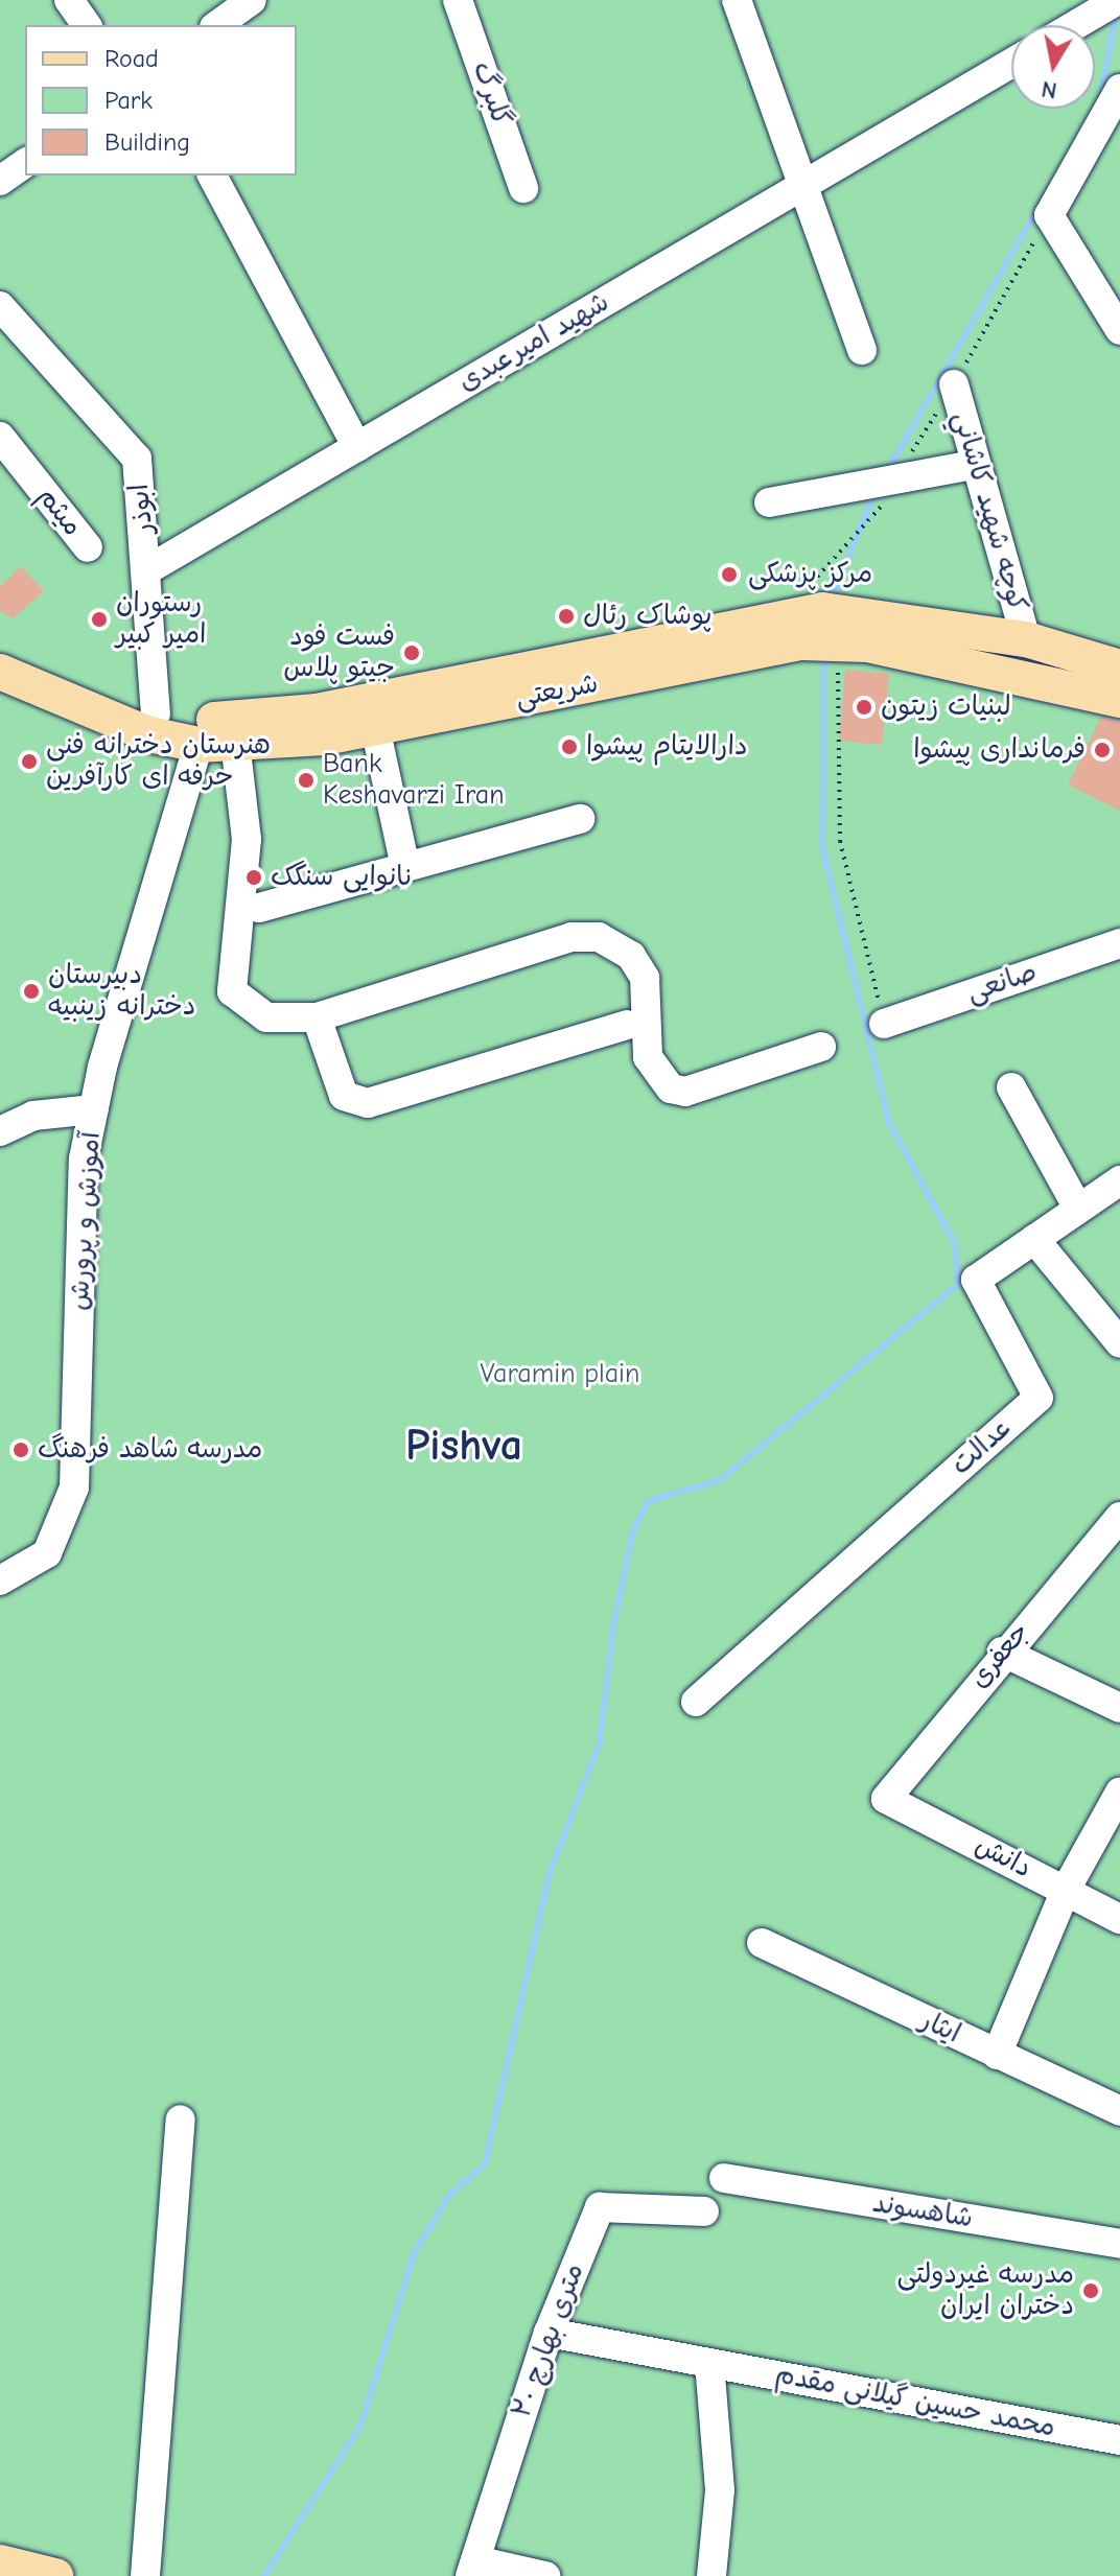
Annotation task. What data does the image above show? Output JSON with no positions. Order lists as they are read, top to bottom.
{
  "streets": {
    "main road": ["شریعتی"],
    "street": [
      "گلبرگ",
      "شهید امیرعبدی",
      "ابوذر",
      "میثم",
      "كوچه شهيد كاشاني",
      "صانعی",
      "آموزش و پرورش",
      "عدالت",
      "جعفری",
      "دانش",
      "ایثار",
      "شاهسوند",
      "۲۰ متری بهارچ",
      "محمد حسین گیلانی مقدم"
    ]
  },
  "crossings": [
    ["شهید امیرعبدی", "ابوذر"],
    ["ابوذر", "شریعتی"],
    ["كوچه شهيد كاشاني", "شریعتی"],
    ["شریعتی", "آموزش و پرورش"],
    ["جعفری", "دانش"],
    ["۲۰ متری بهارچ", "محمد حسین گیلانی مقدم"]
  ],
  "districts": ["Pishva"],
  "parks": ["Varamin plain"],
  "places": [
    "مرکز پزشکی",
    "پوشاک رئال",
    "رستوران امیر کبیر",
    "فست فود جیتو پلاس",
    "لبنیات زیتون",
    "دارالایتام پیشوا",
    "فرمانداری پیشوا",
    "هنرستان دخترانه فنی حرفه ای کارآفرین",
    "Bank Keshavarzi Iran",
    "نانوایی سنگک",
    "دبیرستان دخترانه زینبیه",
    "مدرسه شاهد فرهنگ",
    "مدرسه غیردولتی دختران ایران"
  ],
  "legend": ["Road", "Park", "Building"],
  "north": "bottom"
}
